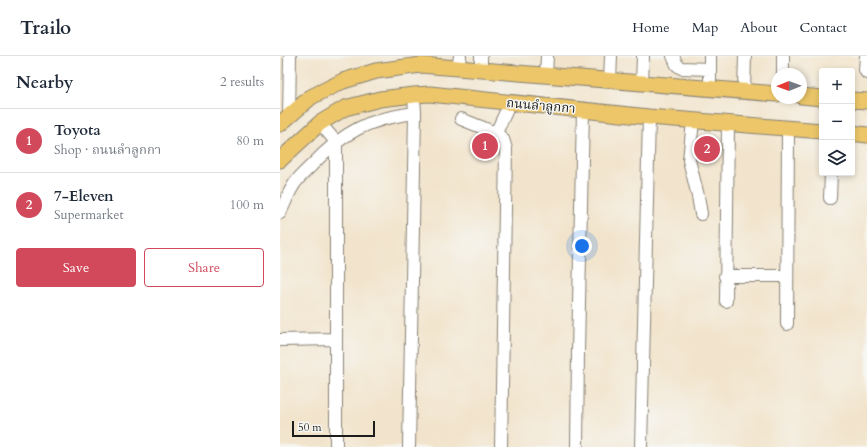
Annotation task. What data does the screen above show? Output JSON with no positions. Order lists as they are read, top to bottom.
{
  "streets": {
    "main road": ["ถนนลำลูกกา"]
  },
  "scale_bar": "50 m",
  "north": "left",
  "page": {
    "header": "Trailo",
    "nav": [
      "Home",
      "Map",
      "About",
      "Contact"
    ],
    "heading": ["Nearby", "2 results"],
    "map_buttons": ["+", "−"],
    "list": [
      {
        "mark": "1",
        "name": "Toyota",
        "note": "Shop · ถนนลำลูกกา",
        "value": "80 m"
      },
      {
        "mark": "2",
        "name": "7-Eleven",
        "note": "Supermarket",
        "value": "100 m"
      }
    ],
    "pins": ["1", "2"],
    "buttons": ["Save", "Share"],
    "scale": "50 m"
  }
}
